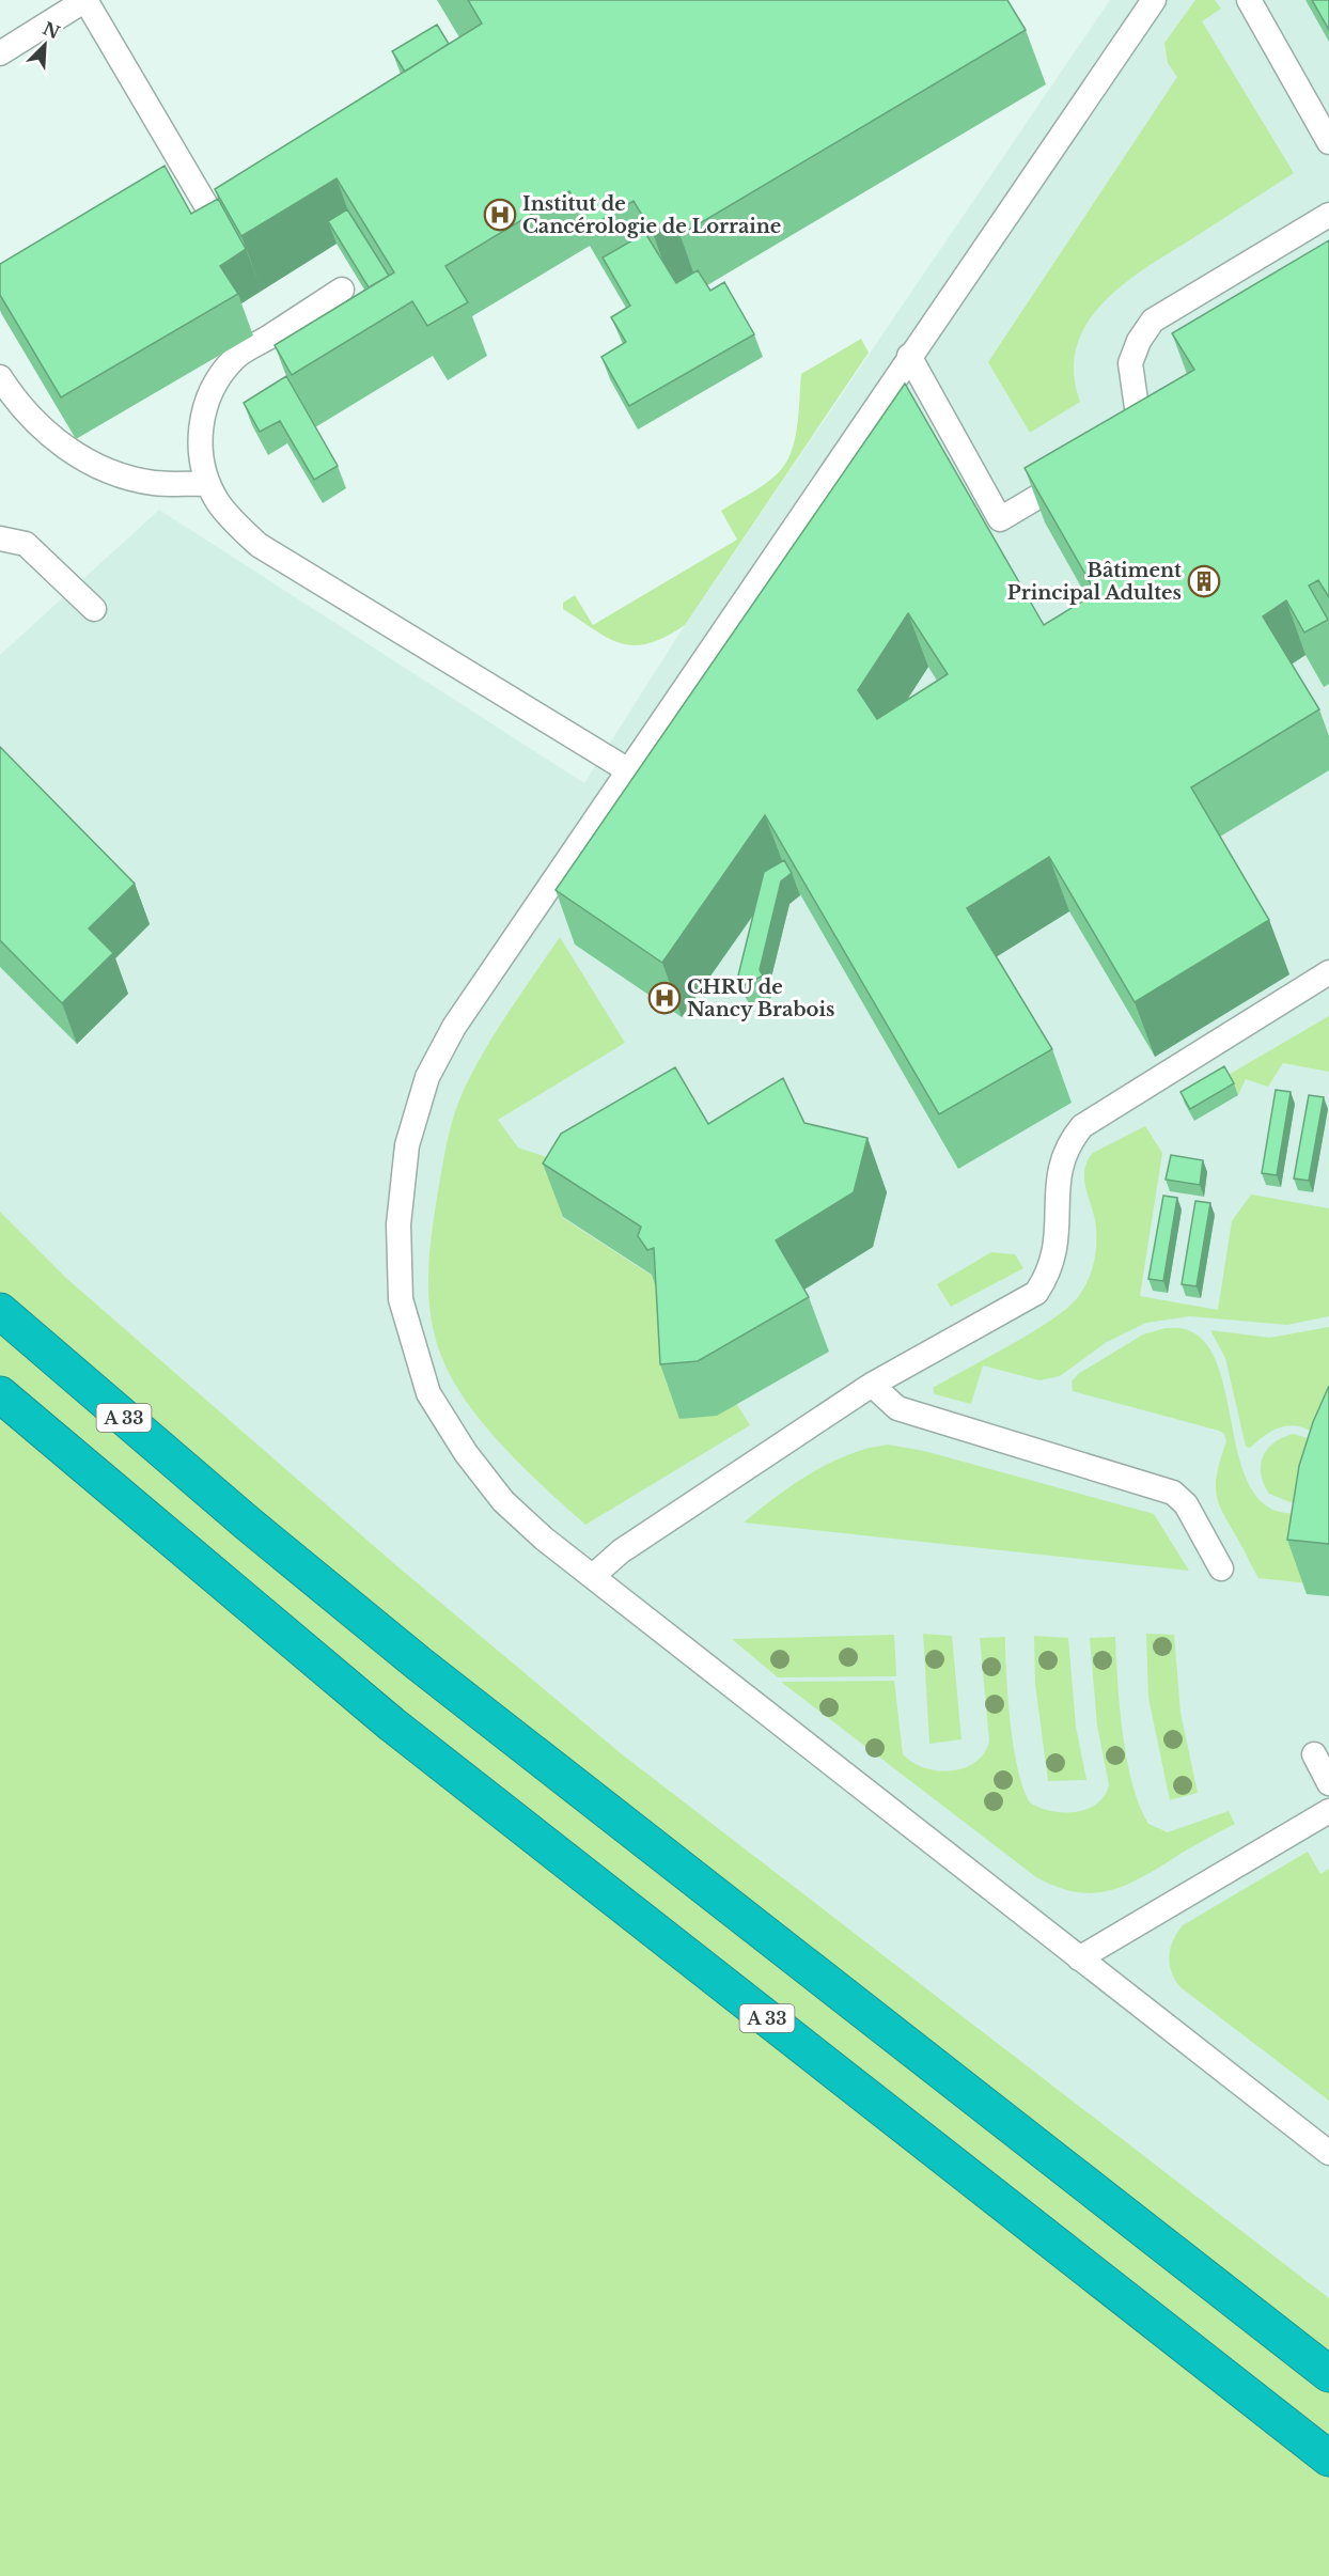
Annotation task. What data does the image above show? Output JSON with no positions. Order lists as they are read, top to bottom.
{
  "streets": {
    "highway": ["A 33"]
  },
  "places": {
    "hospital": ["Institut de Cancérologie de Lorraine", "CHRU de Nancy Brabois"],
    "building": ["Bâtiment Principal Adultes"]
  },
  "north": "top right"
}
